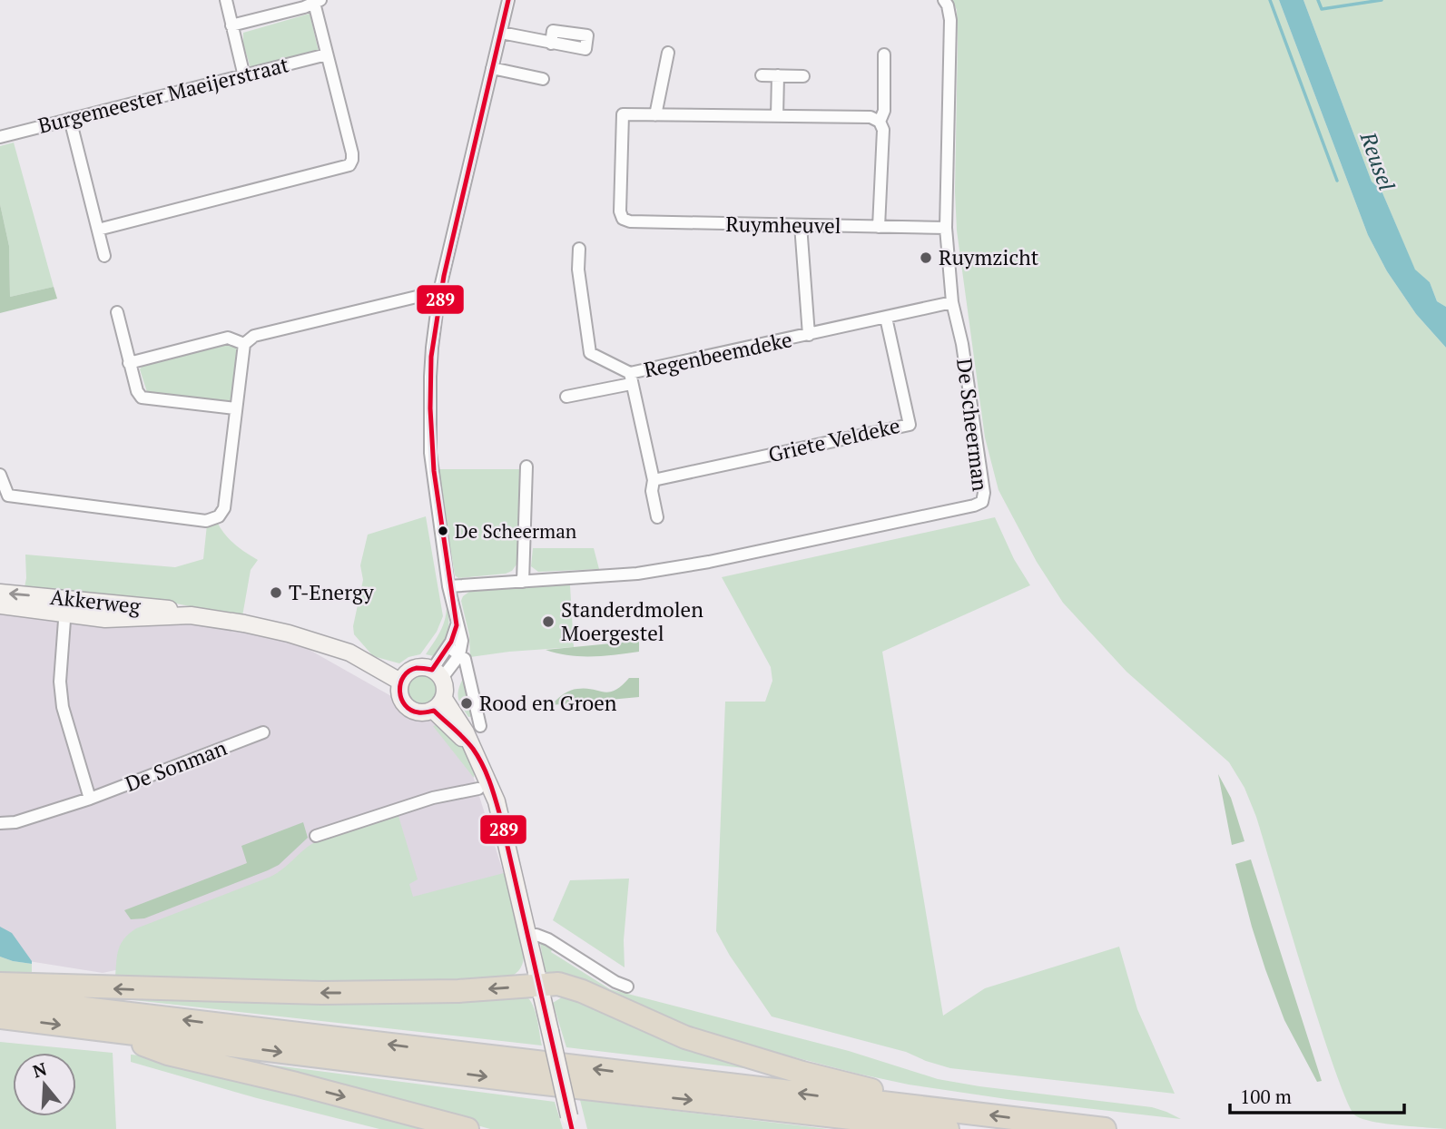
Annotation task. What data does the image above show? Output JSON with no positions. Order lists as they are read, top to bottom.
{
  "streets": {
    "main road": ["Akkerweg"],
    "street": [
      "Burgemeester Maeijerstraat",
      "Ruymheuvel",
      "Regenbeemdeke",
      "De Scheerman",
      "Griete Veldeke",
      "De Sonman"
    ]
  },
  "crossings": [
    ["Ruymheuvel", "De Scheerman"],
    ["Regenbeemdeke", "De Scheerman"],
    ["Regenbeemdeke", "Griete Veldeke"]
  ],
  "water": ["Reusel"],
  "places": [
    "Ruymzicht",
    "De Scheerman",
    "T-Energy",
    "Standerdmolen Moergestel",
    "Rood en Groen"
  ],
  "lines": ["transit line 289"],
  "scale_bar": "100 m",
  "north": "top"
}
